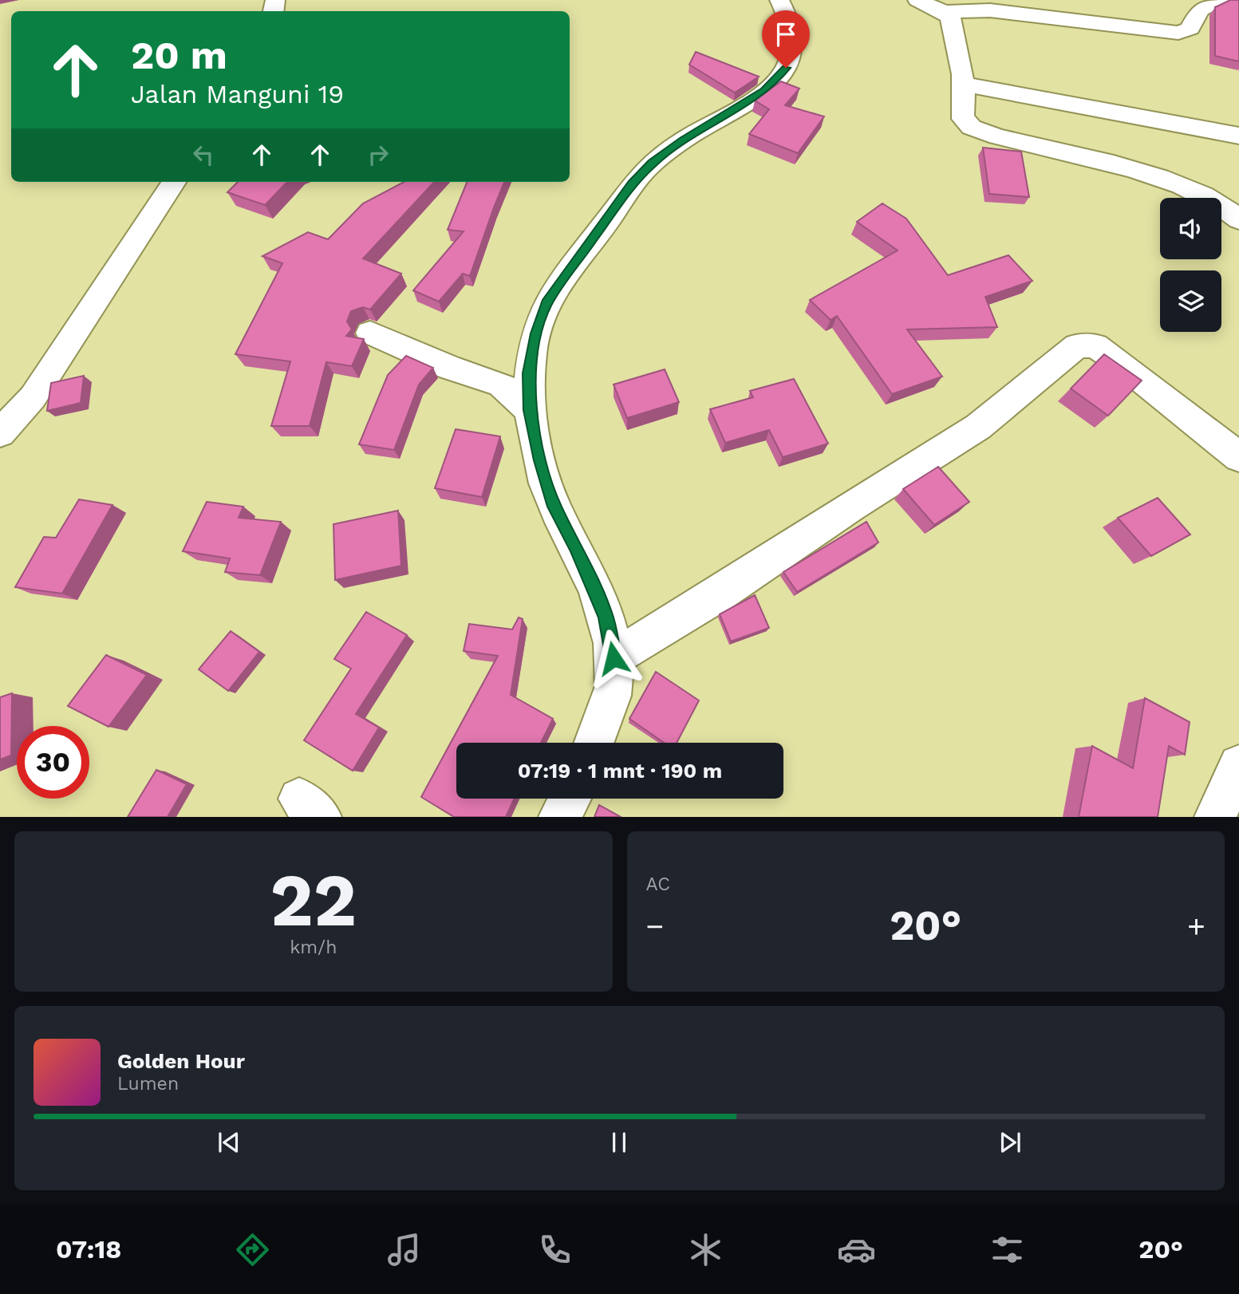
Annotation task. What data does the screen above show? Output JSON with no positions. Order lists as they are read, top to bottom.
{
  "page": {
    "turn": ["20 m", "Jalan Manguni 19"],
    "limit": "30",
    "trip": "07:19 · 1 mnt · 190 m",
    "tile": [
      ["22", "km/h"],
      "AC"
    ],
    "heat": ["−", "20°", "+"],
    "song": ["Golden Hour", "Lumen"],
    "tabs": ["07:18", "20°"]
  }
}
